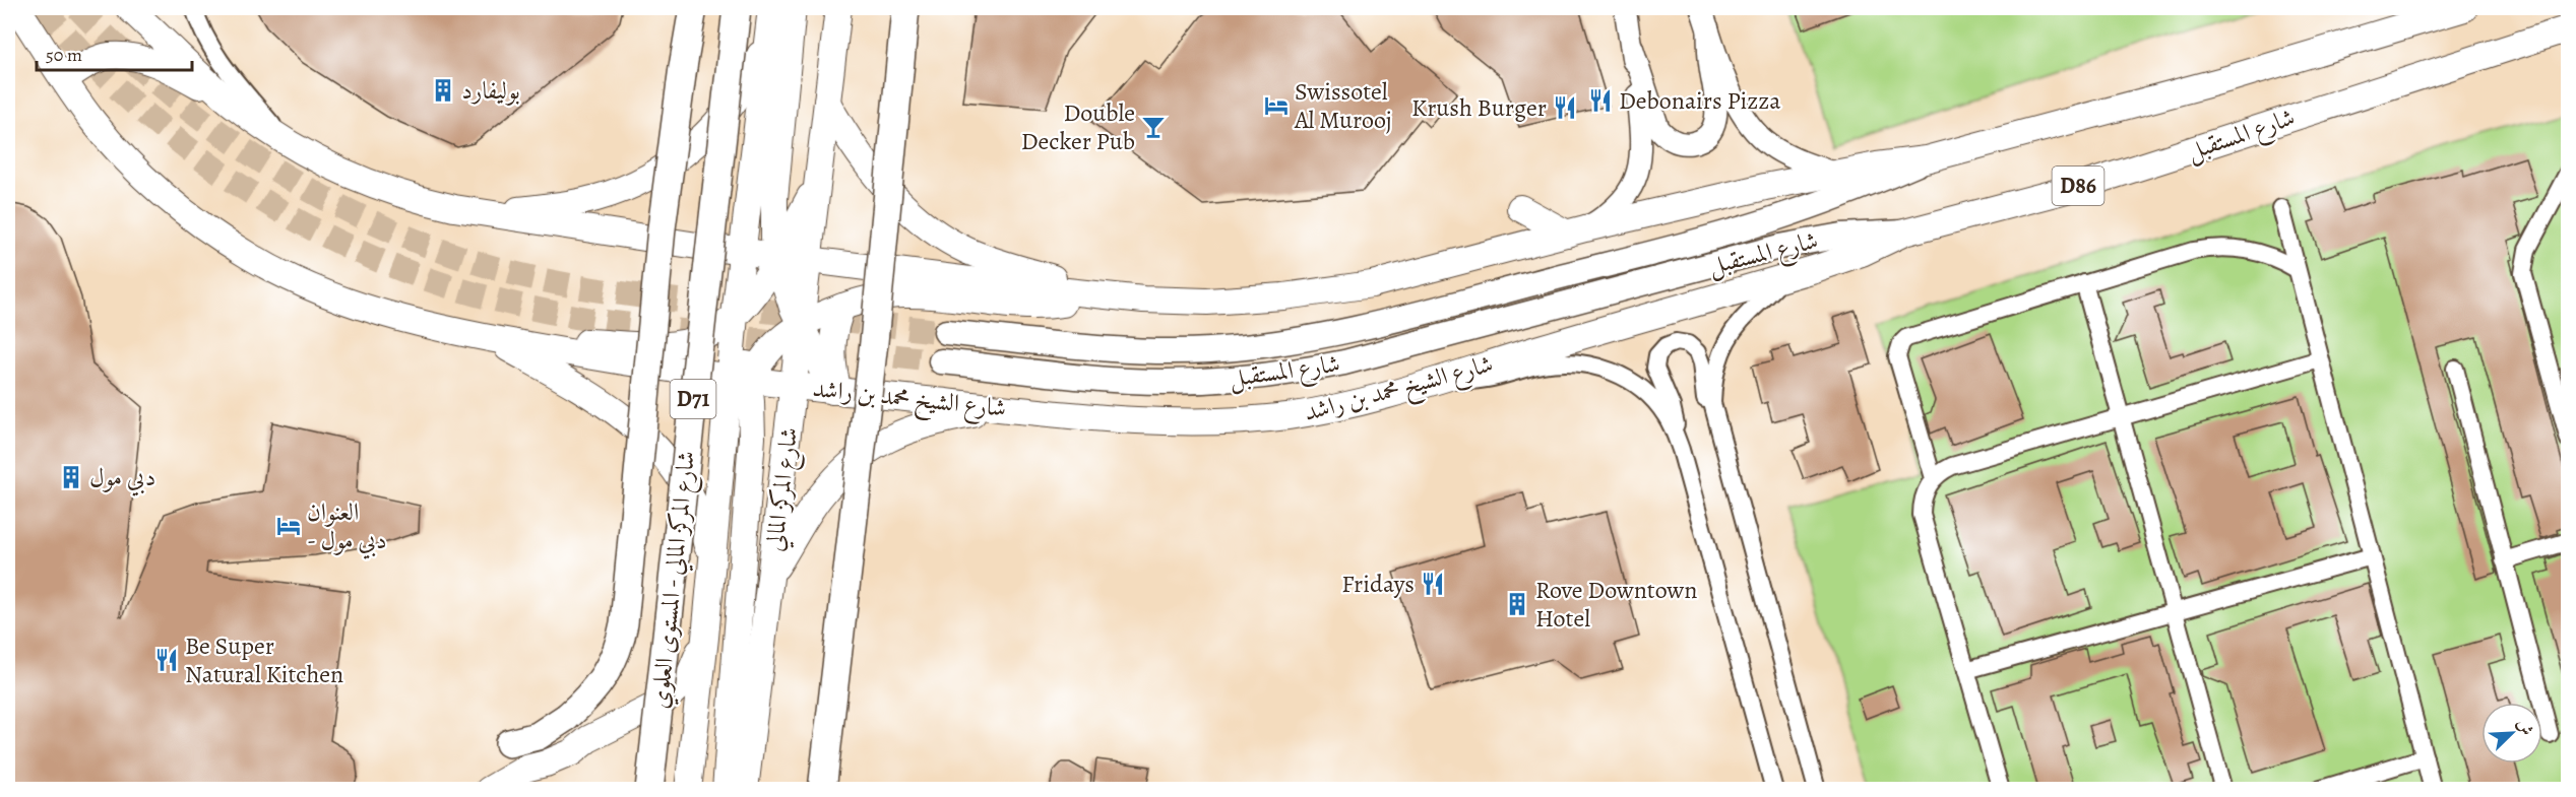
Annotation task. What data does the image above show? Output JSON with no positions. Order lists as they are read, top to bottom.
{
  "streets": {
    "highway": ["D71", "شارع المركز المالي - المستوى العلوي"],
    "main road": [
      "شارع المستقبل",
      "D86",
      "شارع الشيخ محمد بن راشد",
      "شارع المركز المالي"
    ]
  },
  "crossings": [
    ["شارع المستقبل", "شارع الشيخ محمد بن راشد"],
    ["شارع الشيخ محمد بن راشد", "D71"],
    ["شارع الشيخ محمد بن راشد", "شارع المركز المالي"]
  ],
  "places": {
    "building": ["بوليفارد", "دبي مول", "Rove Downtown Hotel"],
    "restaurant": [
      "Debonairs Pizza",
      "Krush Burger",
      "Fridays",
      "Be Super Natural Kitchen"
    ],
    "hotel": ["Swissotel Al Murooj", "العنوان - دبي مول"],
    "bar": ["Double Decker Pub"]
  },
  "scale_bar": "50 m",
  "north": "top right"
}
